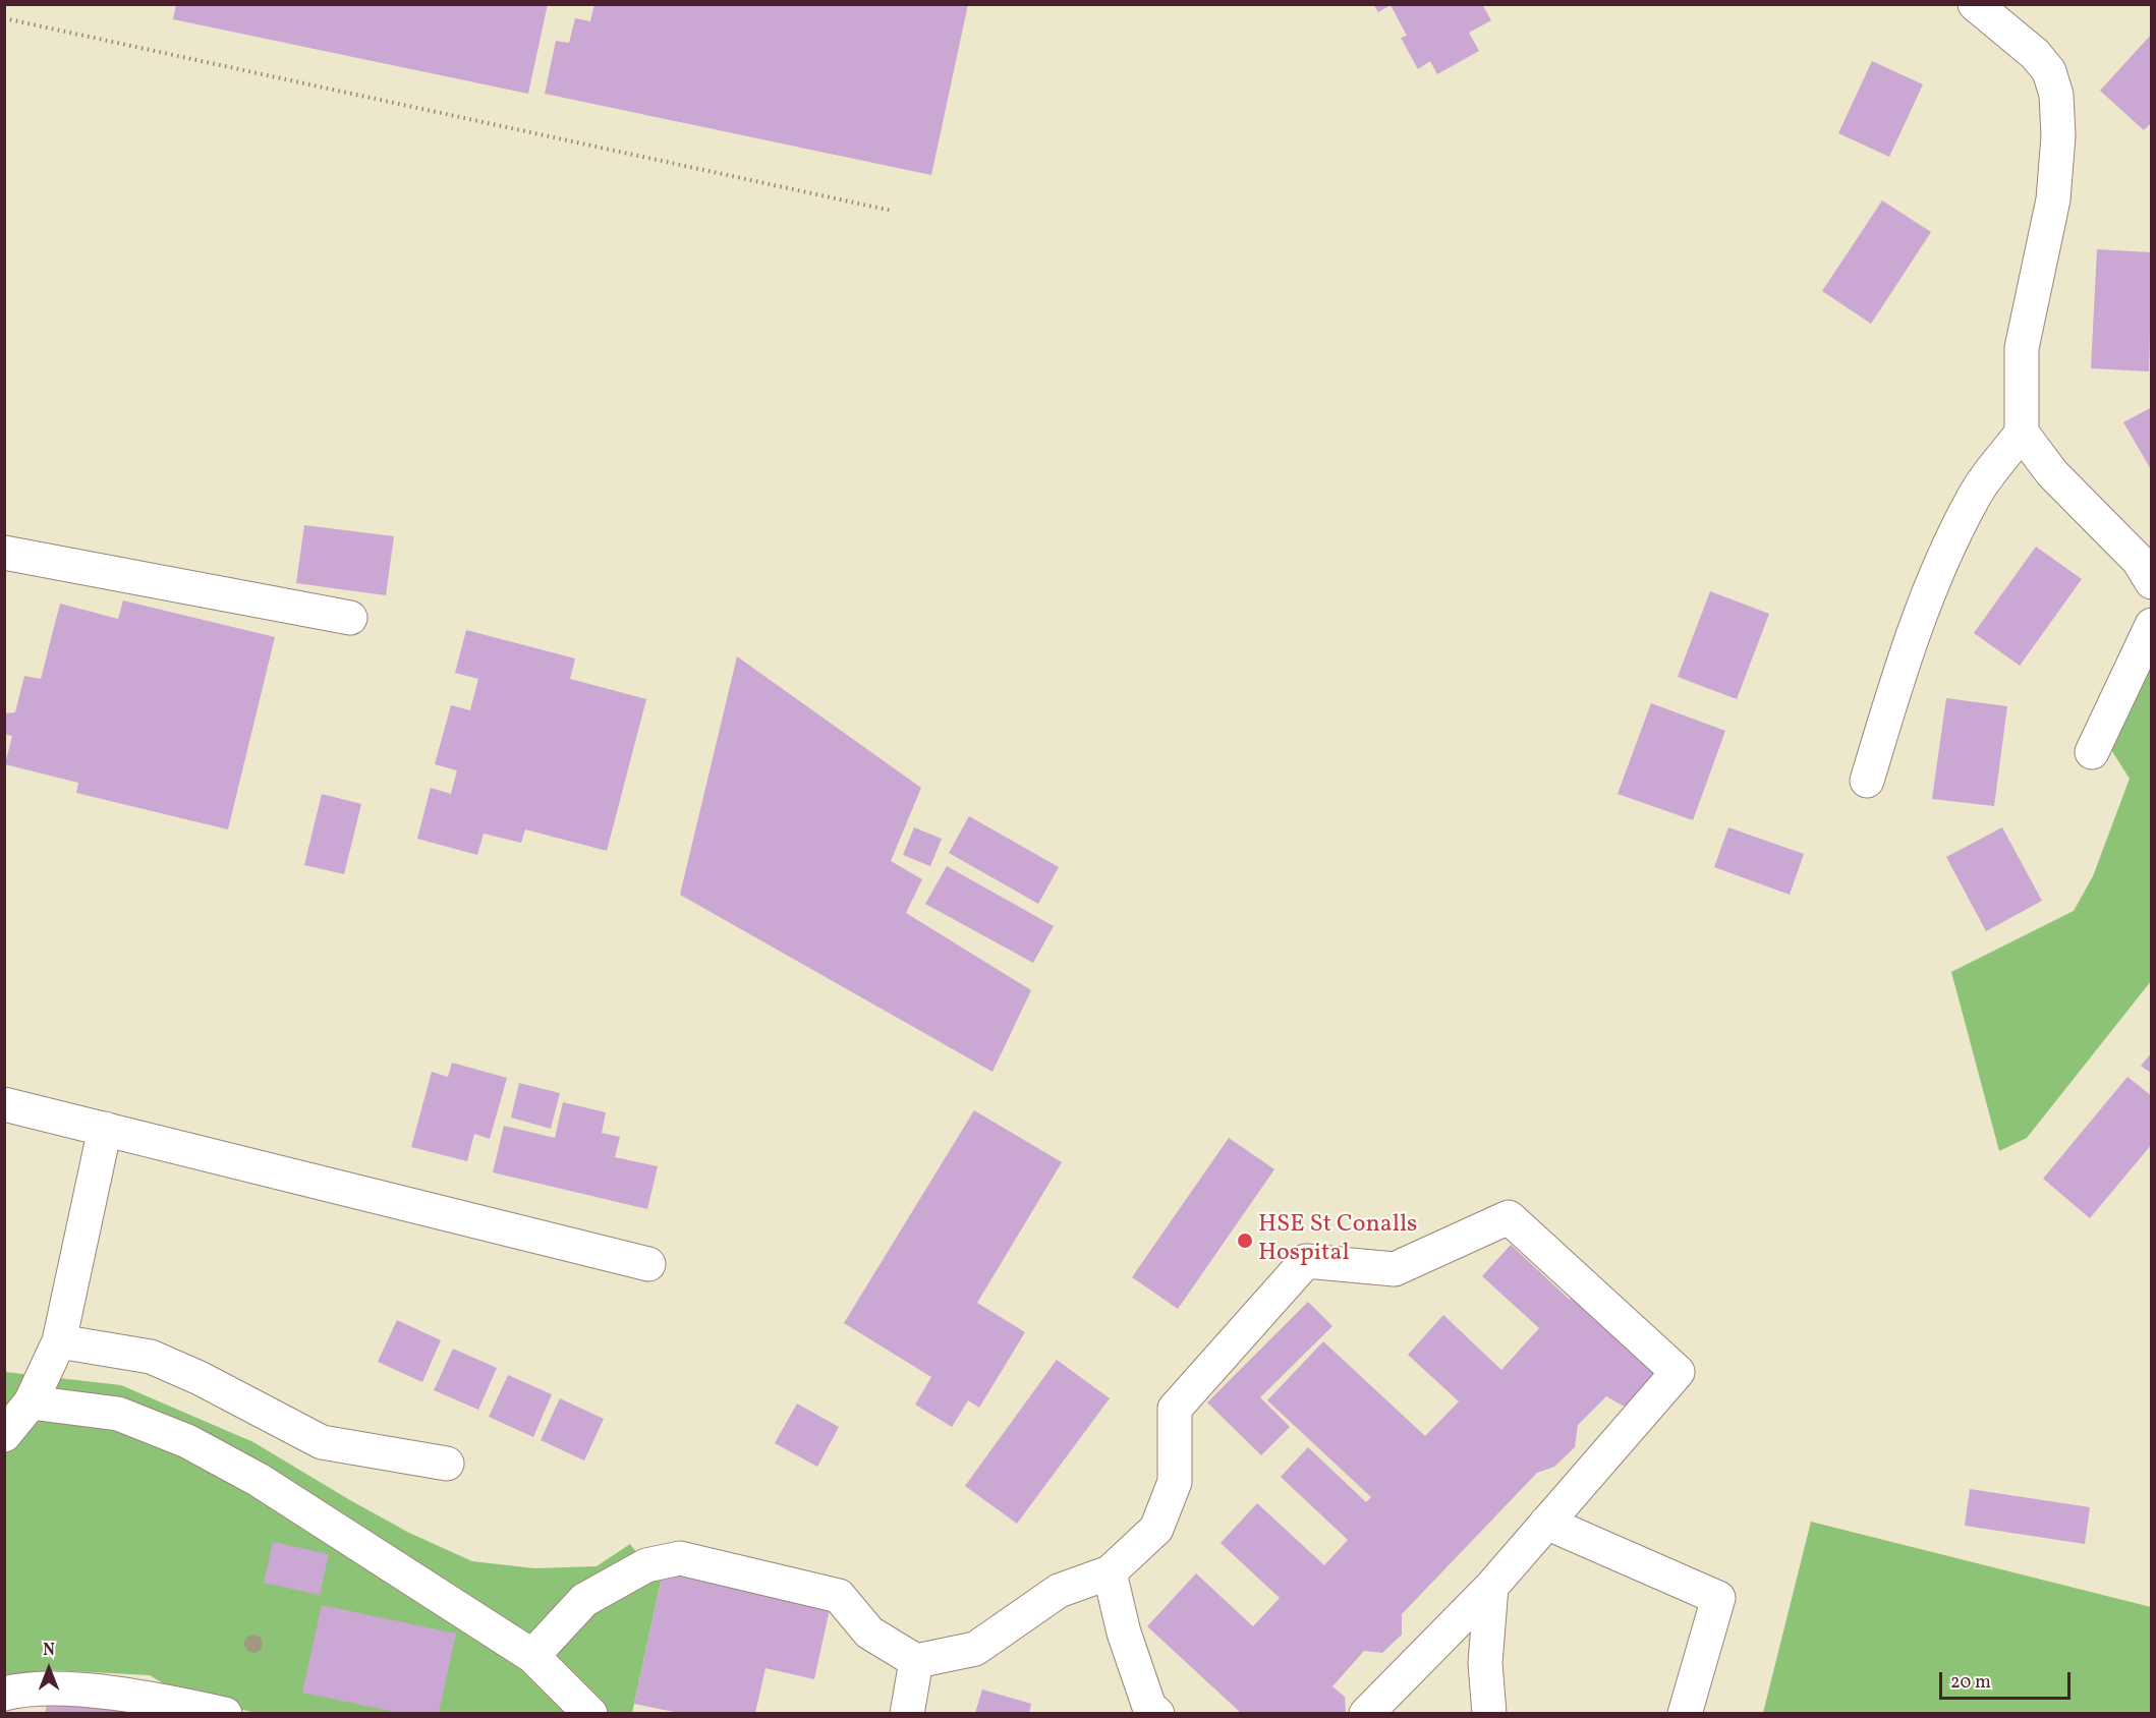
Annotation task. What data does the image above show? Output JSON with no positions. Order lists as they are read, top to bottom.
{
  "places": ["HSE St Conalls Hospital"],
  "scale_bar": "20 m",
  "north": "top"
}
